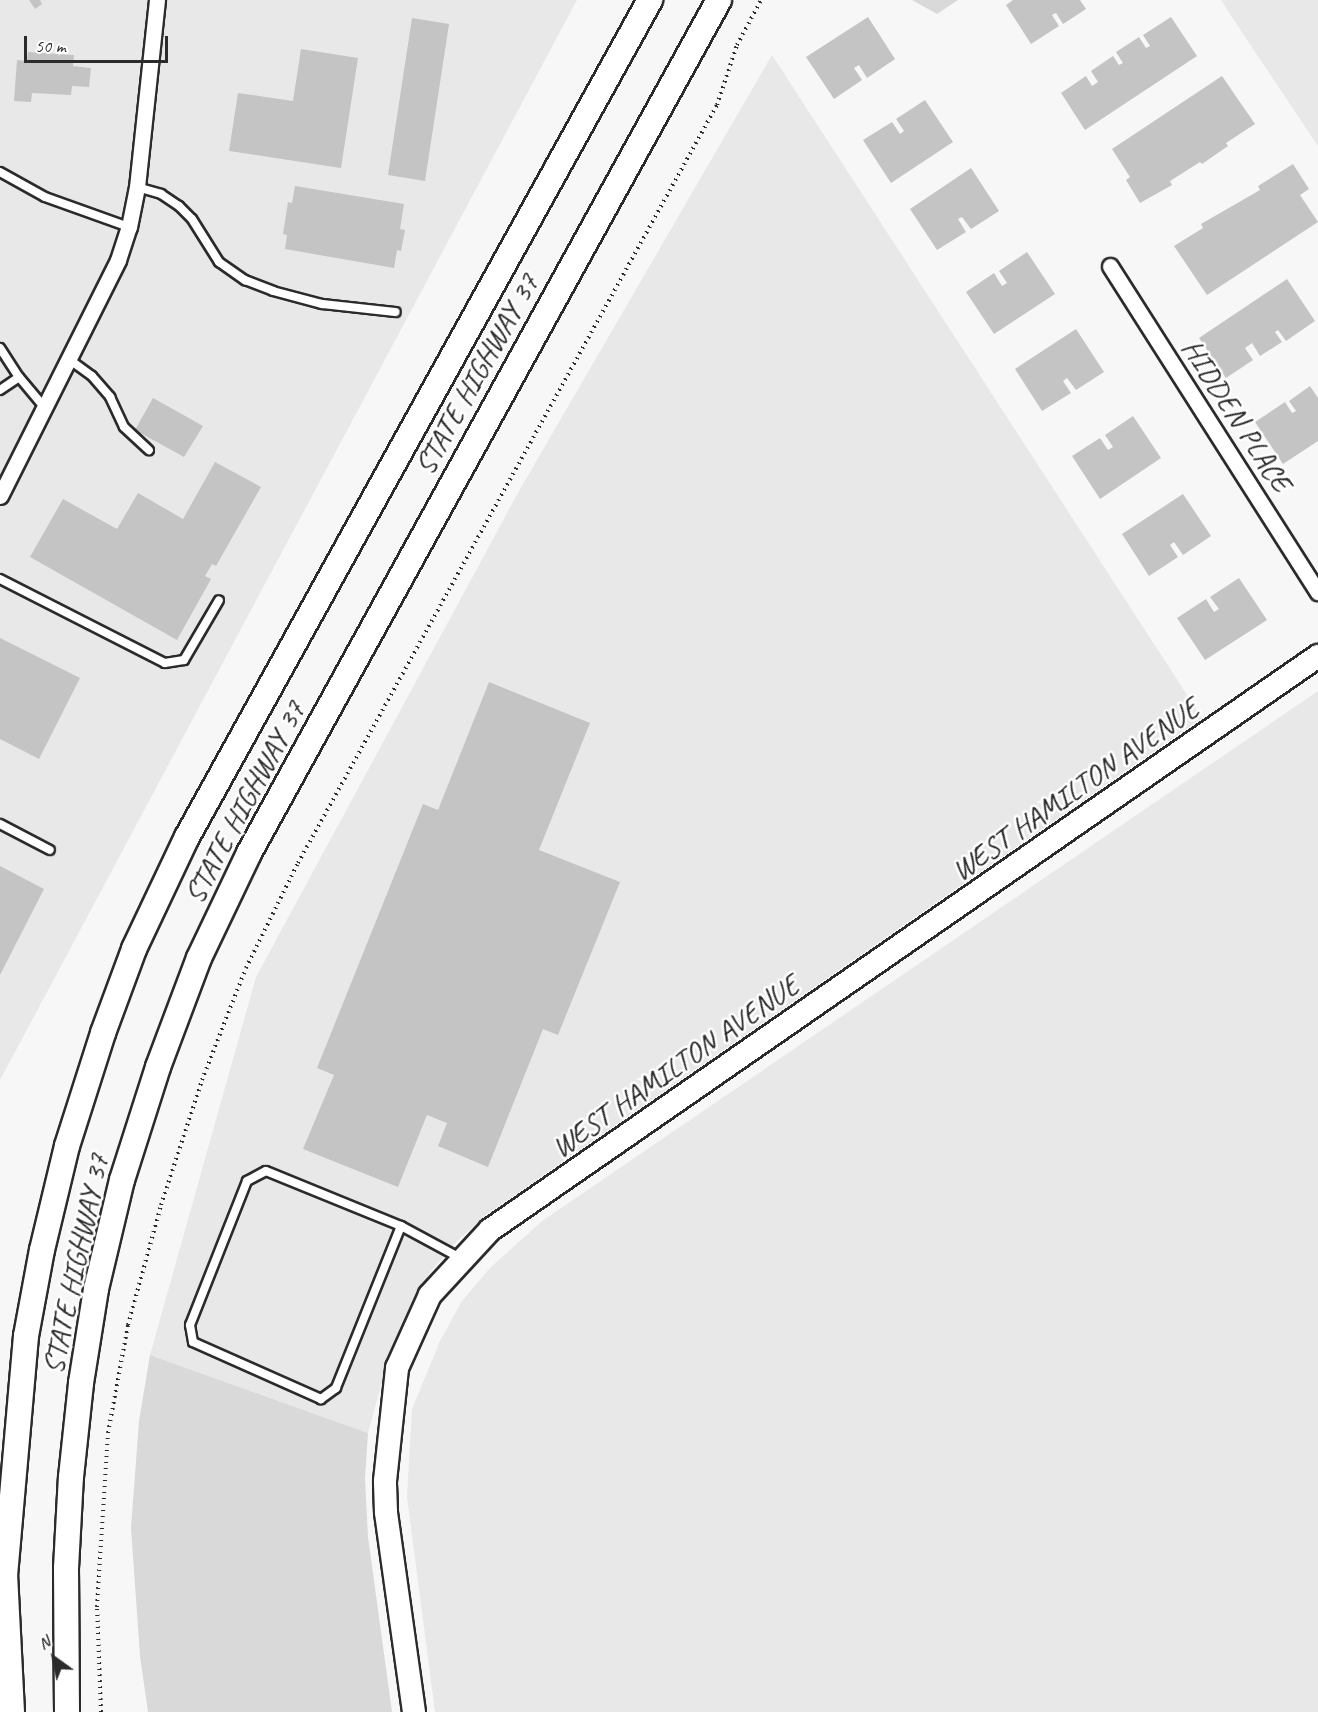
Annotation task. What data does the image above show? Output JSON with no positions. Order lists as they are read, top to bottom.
{
  "streets": {
    "main road": ["STATE HIGHWAY 37"],
    "street": ["HIDDEN PLACE", "WEST HAMILTON AVENUE"]
  },
  "scale_bar": "50 m",
  "north": "top left"
}
